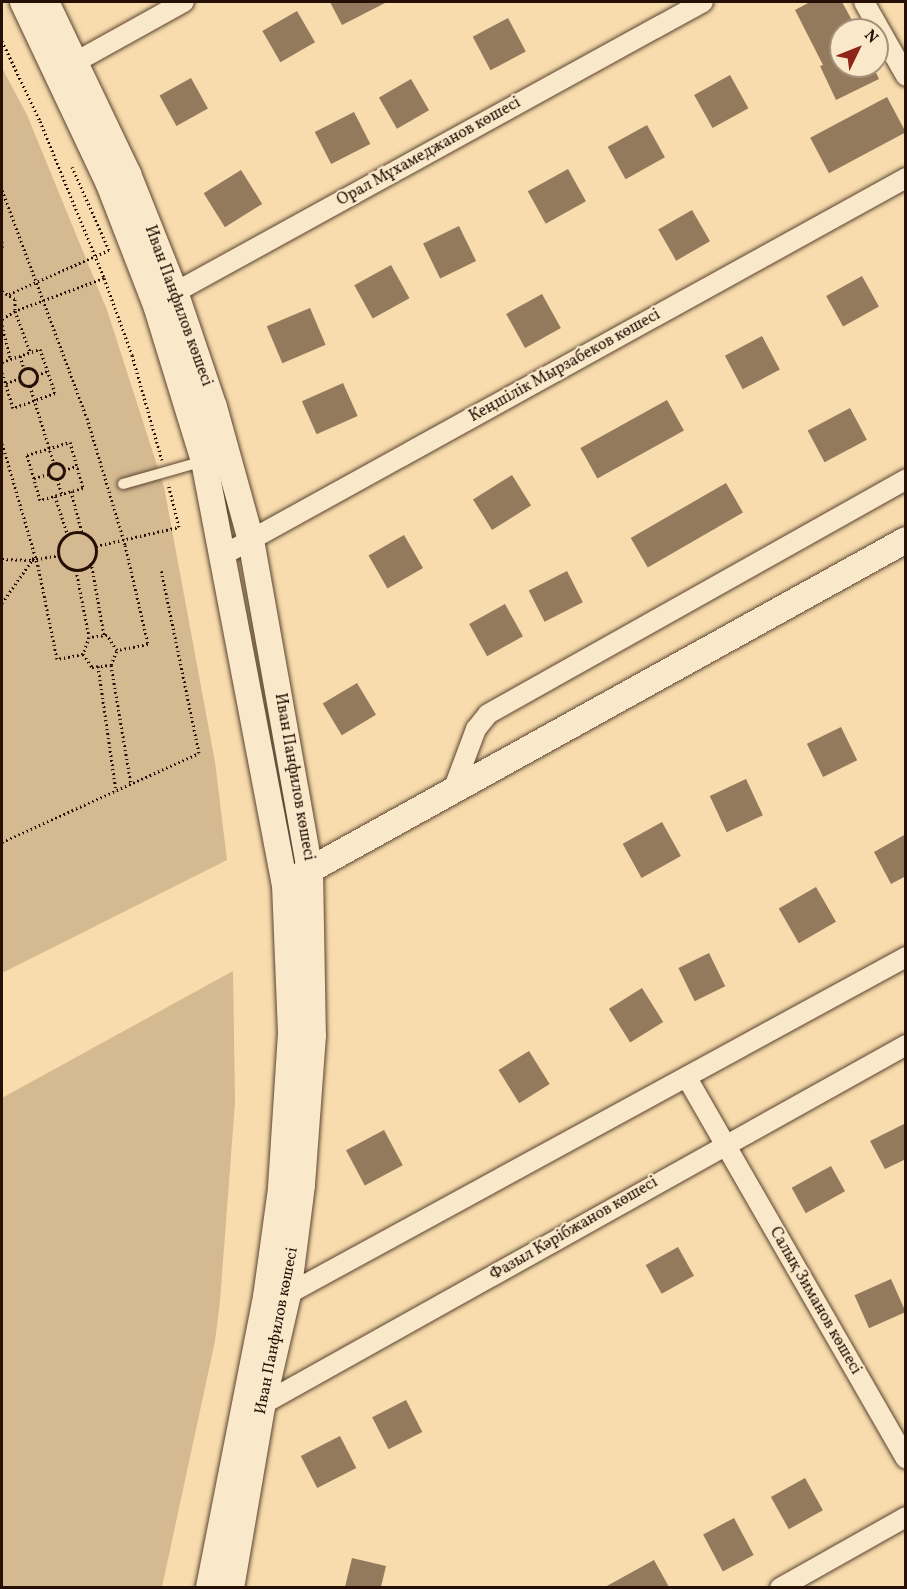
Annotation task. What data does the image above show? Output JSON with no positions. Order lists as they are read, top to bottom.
{
  "streets": {
    "street": [
      "Орал Мұхамеджанов көшесі",
      "Иван Панфилов көшесі",
      "Кеңшілік Мырзабеков көшесі",
      "Фазыл Кәрібжанов көшесі",
      "Салық Зиманов көшесі"
    ]
  },
  "crossings": [
    ["Орал Мұхамеджанов көшесі", "Иван Панфилов көшесі"],
    ["Иван Панфилов көшесі", "Кеңшілік Мырзабеков көшесі"],
    ["Иван Панфилов көшесі", "Фазыл Кәрібжанов көшесі"],
    ["Фазыл Кәрібжанов көшесі", "Салық Зиманов көшесі"]
  ],
  "north": "top right"
}
